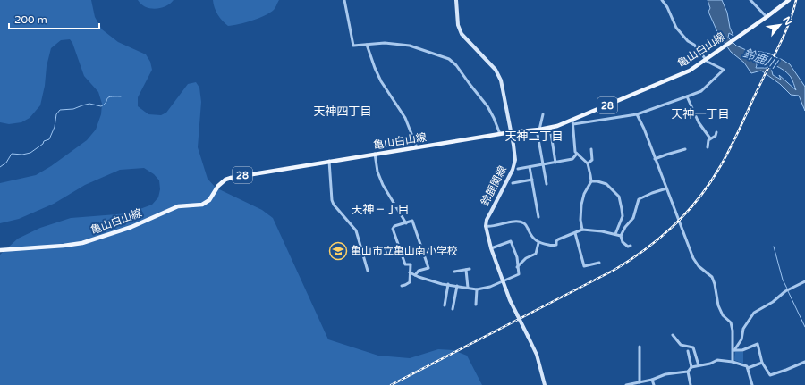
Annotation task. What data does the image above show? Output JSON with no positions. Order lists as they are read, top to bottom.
{
  "streets": {
    "main road": ["亀山白山線", "28", "鈴鹿関線"]
  },
  "crossings": [
    ["亀山白山線", "鈴鹿関線"]
  ],
  "districts": [
    "天神四丁目",
    "天神一丁目",
    "天神二丁目",
    "天神三丁目"
  ],
  "water": ["鈴鹿川"],
  "places": {
    "school or university": ["亀山市立亀山南小学校"]
  },
  "scale_bar": "200 m",
  "north": "top right"
}
